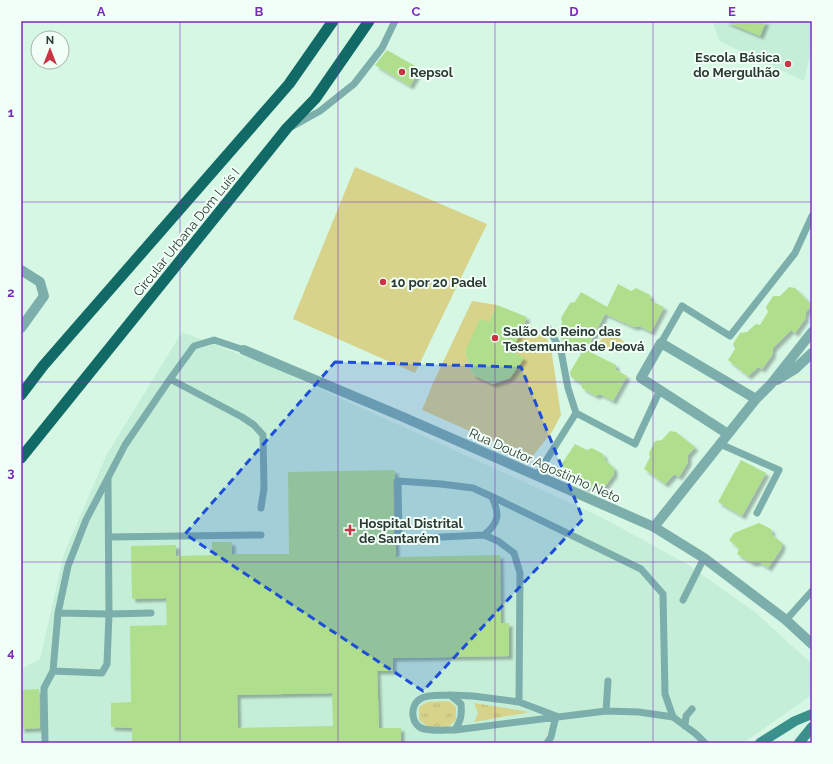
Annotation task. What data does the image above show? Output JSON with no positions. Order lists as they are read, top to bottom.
{
  "streets": {
    "highway": ["Circular Urbana Dom Luís I"],
    "street": ["Rua Doutor Agostinho Neto"]
  },
  "places": {
    "other": [
      "Escola Básica do Mergulhão",
      "Repsol",
      "10 por 20 Padel",
      "Salão do Reino das Testemunhas de Jeová"
    ],
    "health": ["Hospital Distrital de Santarém"]
  },
  "north": "top",
  "grid": {
    "columns": [
      "A",
      "B",
      "C",
      "D",
      "E"
    ],
    "rows": [
      "1",
      "2",
      "3",
      "4"
    ]
  }
}
